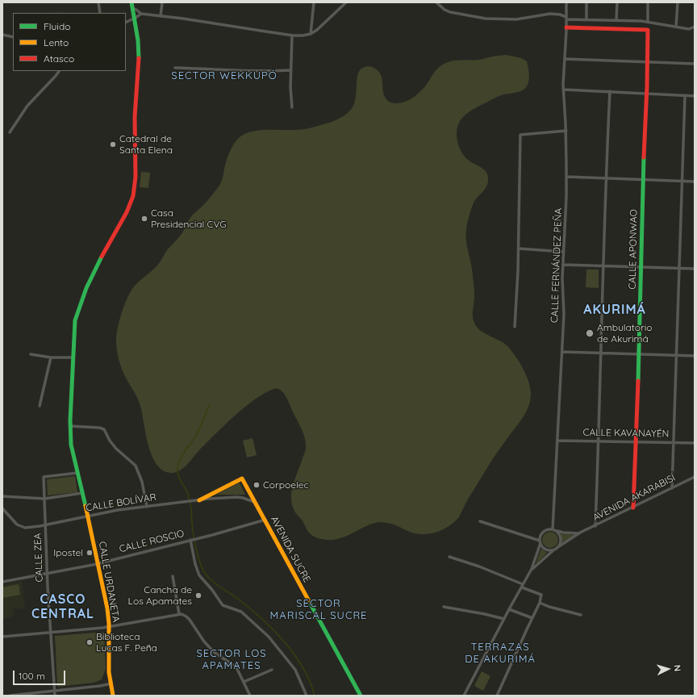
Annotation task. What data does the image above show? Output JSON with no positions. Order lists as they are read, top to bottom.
{
  "streets": {
    "street": [
      "CALLE APONWAO",
      "CALLE FERNÁNDEZ PEÑA",
      "CALLE KAVANAYÉN",
      "AVENIDA AKARABISÍ",
      "CALLE BOLÍVAR",
      "CALLE ROSCIO",
      "AVENIDA SUCRE",
      "CALLE ZEA",
      "CALLE URDANETA"
    ]
  },
  "crossings": [
    ["CALLE APONWAO", "CALLE FERNÁNDEZ PEÑA"],
    ["CALLE APONWAO", "CALLE KAVANAYÉN"],
    ["CALLE APONWAO", "AVENIDA AKARABISÍ"],
    ["CALLE FERNÁNDEZ PEÑA", "CALLE KAVANAYÉN"],
    ["CALLE FERNÁNDEZ PEÑA", "AVENIDA AKARABISÍ"],
    ["CALLE BOLÍVAR", "AVENIDA SUCRE"],
    ["CALLE BOLÍVAR", "CALLE ZEA"],
    ["CALLE BOLÍVAR", "CALLE URDANETA"],
    ["CALLE ROSCIO", "AVENIDA SUCRE"],
    ["CALLE ROSCIO", "CALLE ZEA"],
    ["CALLE ROSCIO", "CALLE URDANETA"],
    ["CALLE ZEA", "CALLE URDANETA"]
  ],
  "districts": [
    "SECTOR WEKKUPÓ",
    "AKURIMÁ",
    "CASCO CENTRAL",
    "SECTOR MARISCAL SUCRE",
    "TERRAZAS DE AKURIMÁ",
    "SECTOR LOS APAMATES"
  ],
  "places": [
    "Catedral de Santa Elena",
    "Casa Presidencial CVG",
    "Ambulatorio de Akurimá",
    "Corpoelec",
    "Ipostel",
    "Cancha de Los Apamates",
    "Biblioteca Lucas F. Peña"
  ],
  "legend": ["Fluido", "Lento", "Atasco"],
  "scale_bar": "100 m",
  "north": "right"
}
